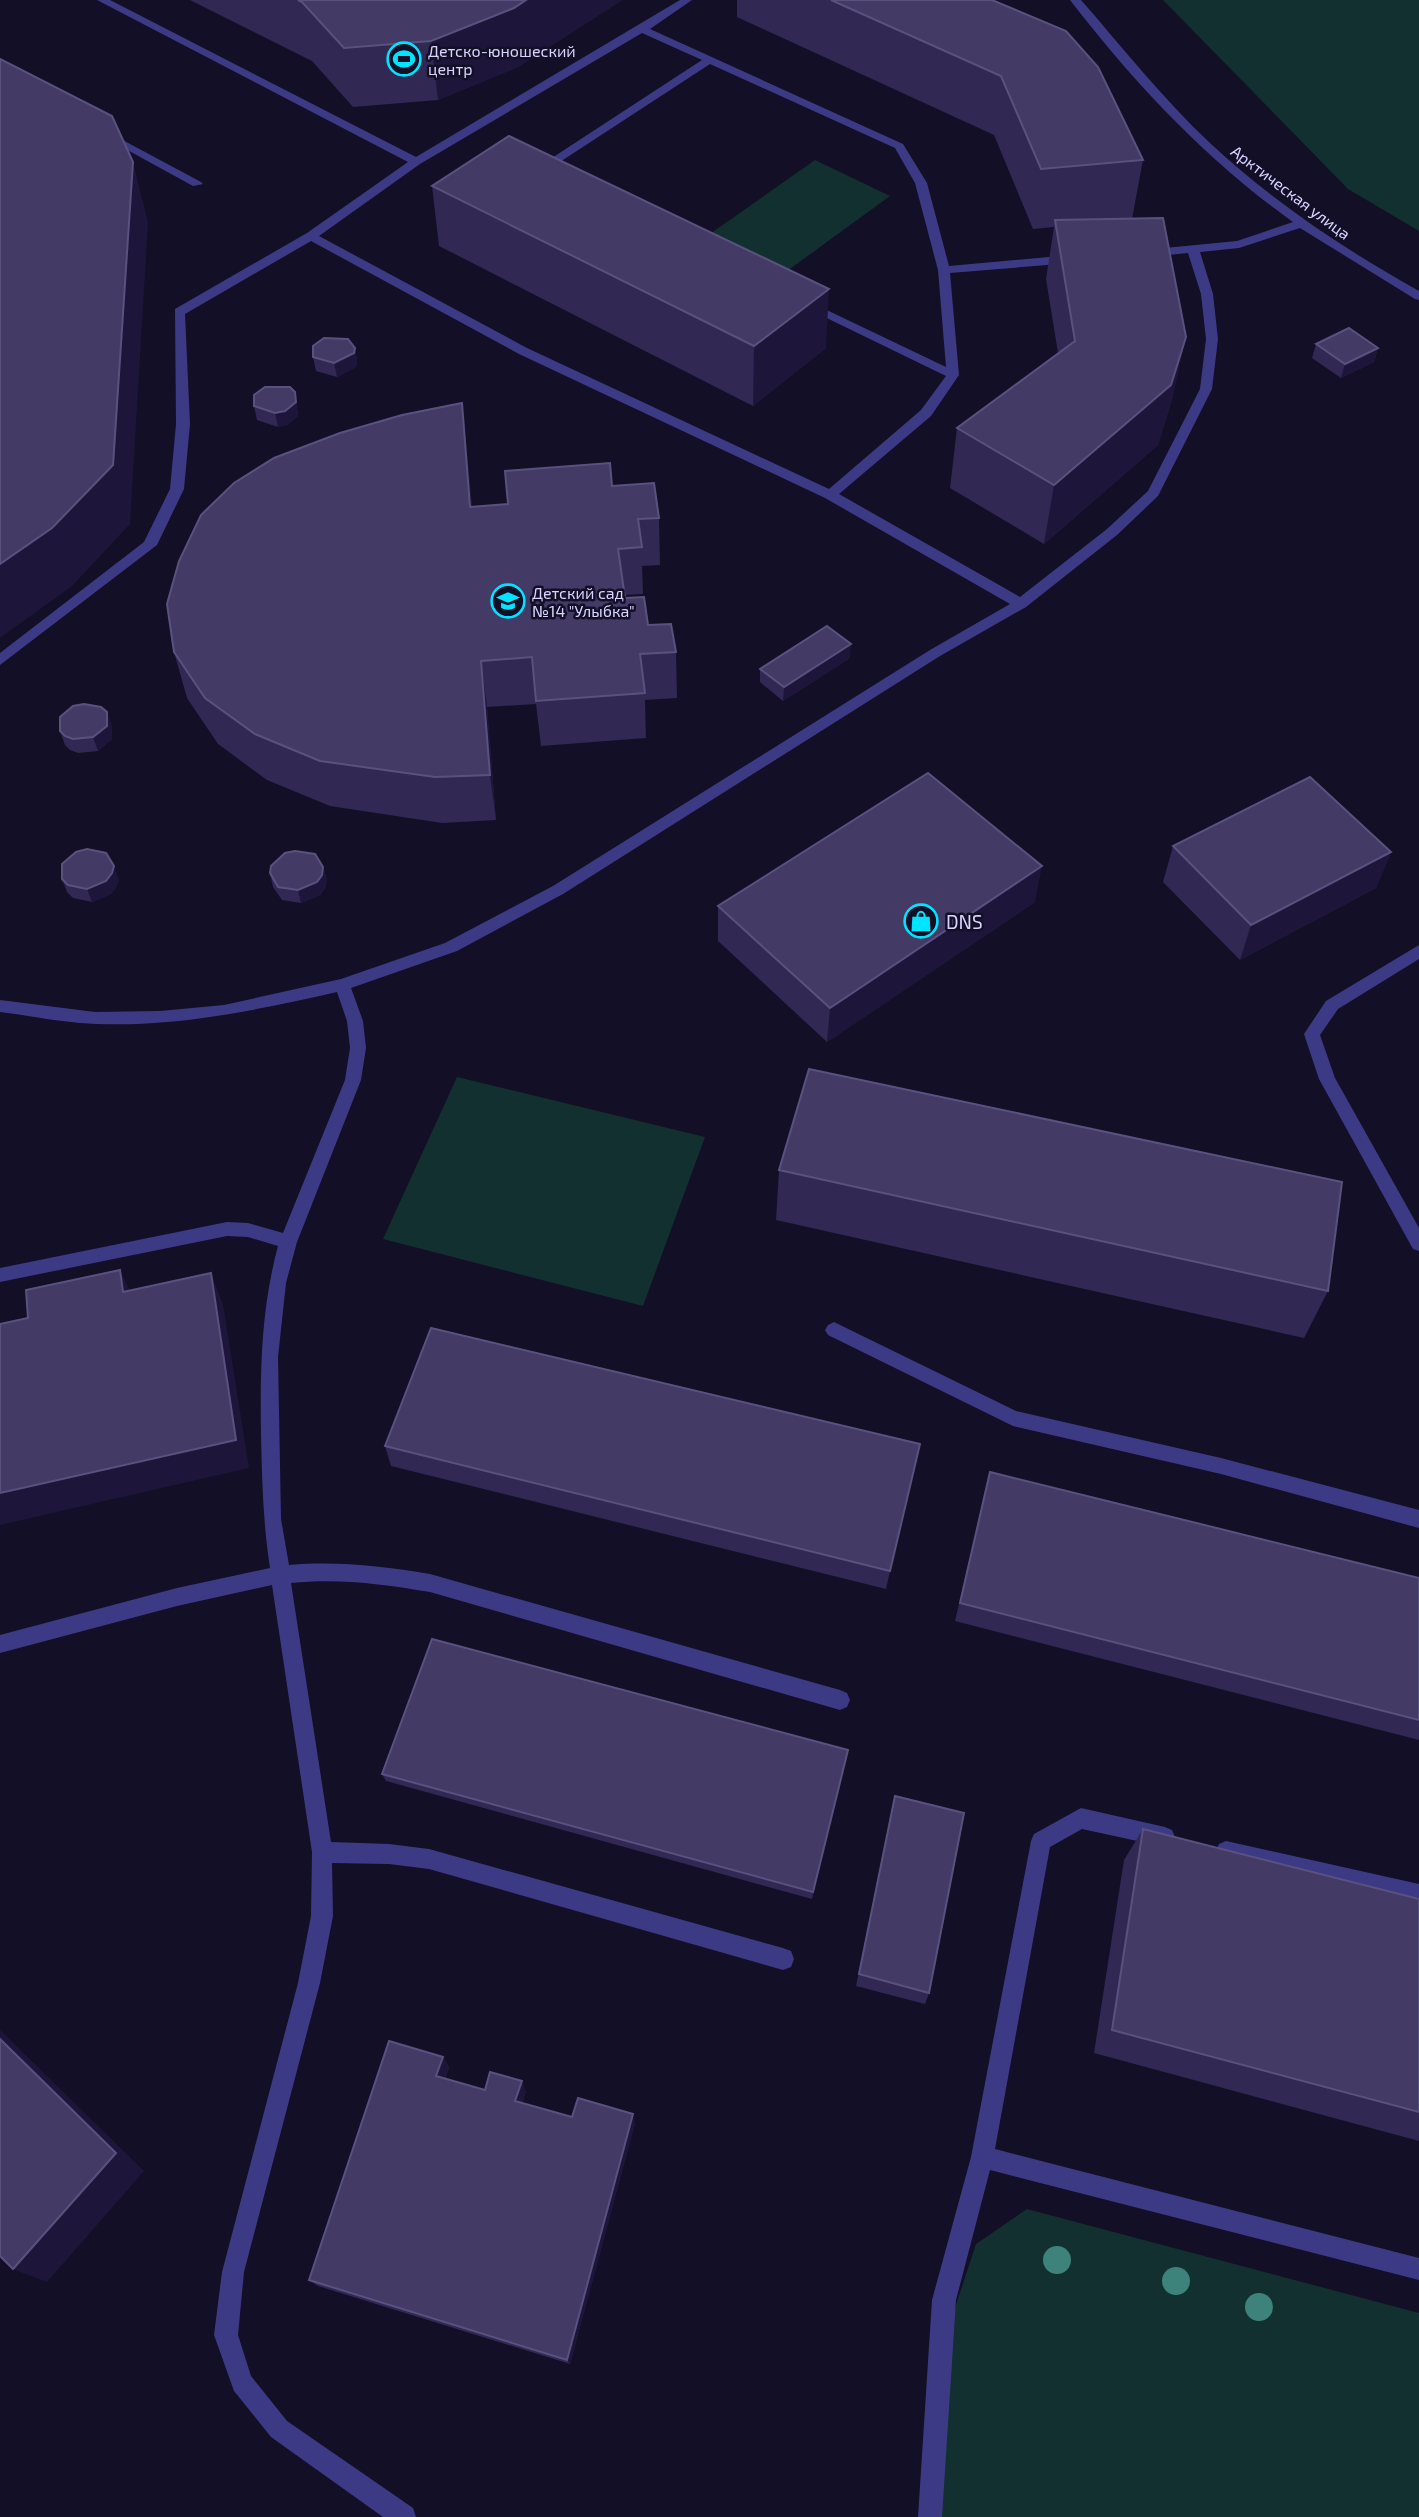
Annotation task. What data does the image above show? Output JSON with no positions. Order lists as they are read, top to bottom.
{
  "streets": {
    "street": ["Арктическая улица"]
  },
  "places": {
    "sports": ["Детско-юношеский центр"],
    "school or university": ["Детский сад №14 \"Улыбка\""],
    "shop": ["DNS"]
  }
}
